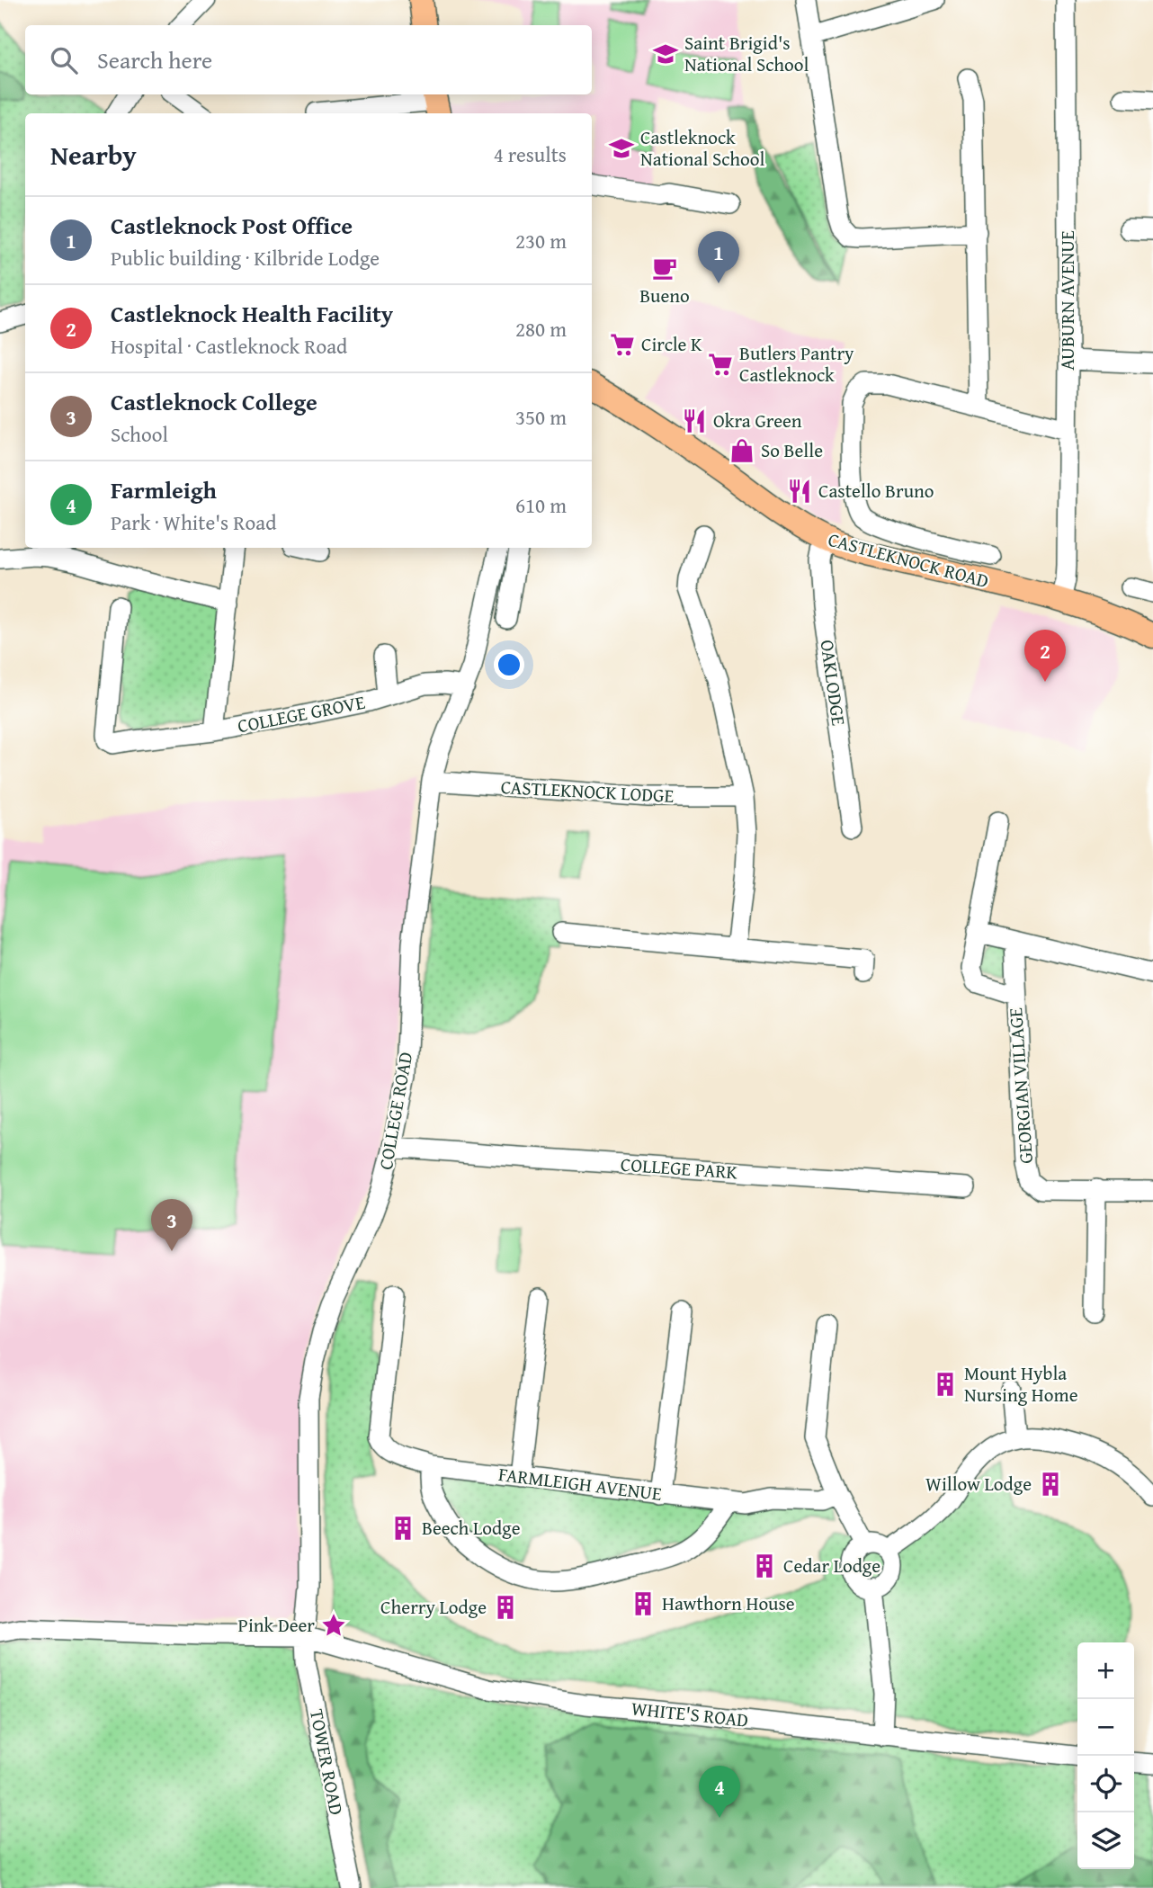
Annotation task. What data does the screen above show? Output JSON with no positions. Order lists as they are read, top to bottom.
{
  "streets": {
    "main road": ["CASTLEKNOCK ROAD"],
    "street": [
      "AUBURN AVENUE",
      "OAKLODGE",
      "COLLEGE GROVE",
      "CASTLEKNOCK LODGE",
      "GEORGIAN VILLAGE",
      "COLLEGE ROAD",
      "COLLEGE PARK",
      "FARMLEIGH AVENUE",
      "WHITE'S ROAD",
      "TOWER ROAD"
    ]
  },
  "crossings": [
    ["AUBURN AVENUE", "CASTLEKNOCK ROAD"],
    ["CASTLEKNOCK ROAD", "OAKLODGE"],
    ["COLLEGE GROVE", "COLLEGE ROAD"],
    ["CASTLEKNOCK LODGE", "COLLEGE ROAD"],
    ["COLLEGE ROAD", "COLLEGE PARK"],
    ["COLLEGE ROAD", "WHITE'S ROAD"],
    ["COLLEGE ROAD", "TOWER ROAD"],
    ["WHITE'S ROAD", "TOWER ROAD"]
  ],
  "places": {
    "school or university": ["Saint Brigid's National School", "Castleknock National School"],
    "cafe": ["Bueno"],
    "supermarket": ["Circle K", "Butlers Pantry Castleknock"],
    "restaurant": ["Okra Green", "Castello Bruno"],
    "shop": ["So Belle"],
    "building": [
      "Mount Hybla Nursing Home",
      "Willow Lodge",
      "Beech Lodge",
      "Cedar Lodge",
      "Hawthorn House",
      "Cherry Lodge"
    ],
    "place": ["Pink Deer"]
  },
  "page": {
    "search": "Search here",
    "heading": ["Nearby", "4 results"],
    "list": [
      {
        "mark": "1",
        "name": "Castleknock Post Office",
        "note": "Public building · Kilbride Lodge",
        "value": "230 m"
      },
      {
        "mark": "2",
        "name": "Castleknock Health Facility",
        "note": "Hospital · Castleknock Road",
        "value": "280 m"
      },
      {
        "mark": "3",
        "name": "Castleknock College",
        "note": "School",
        "value": "350 m"
      },
      {
        "mark": "4",
        "name": "Farmleigh",
        "note": "Park · White's Road",
        "value": "610 m"
      }
    ],
    "pins": [
      "1",
      "2",
      "3",
      "4"
    ],
    "map_buttons": ["+", "−"]
  }
}
